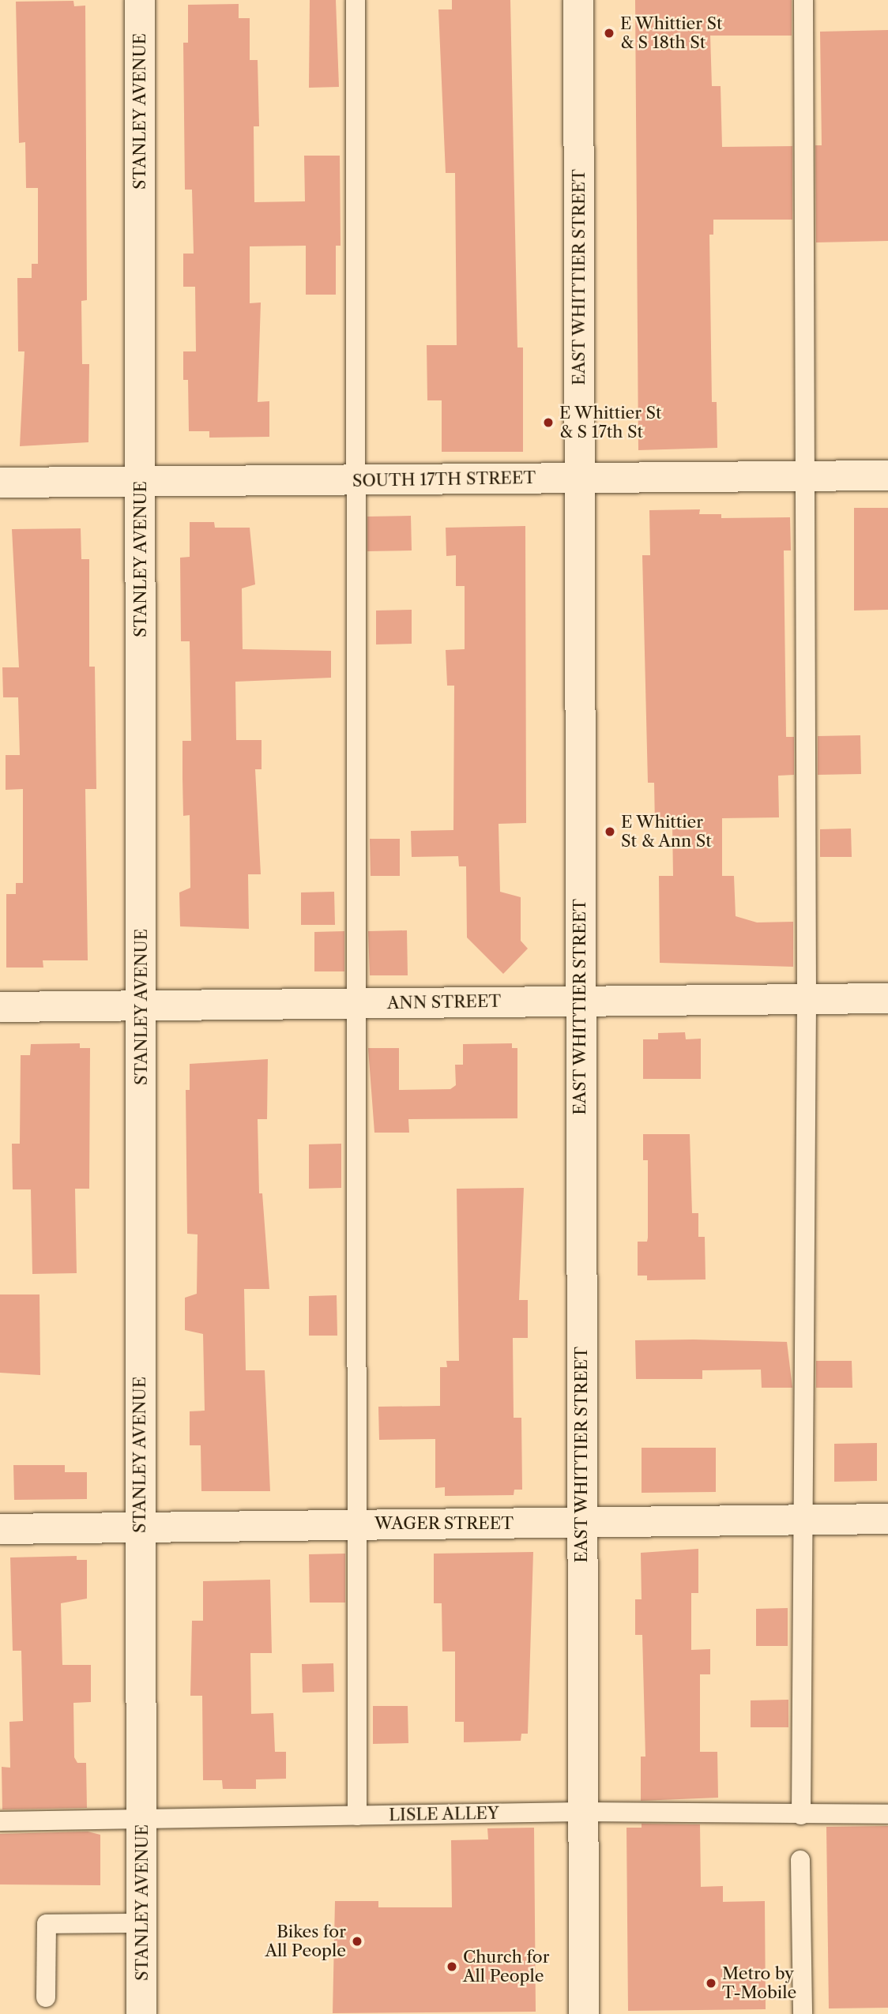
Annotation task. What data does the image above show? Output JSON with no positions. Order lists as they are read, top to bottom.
{
  "streets": {
    "street": [
      "STANLEY AVENUE",
      "EAST WHITTIER STREET",
      "SOUTH 17TH STREET",
      "ANN STREET",
      "WAGER STREET"
    ],
    "lane": ["LISLE ALLEY"]
  },
  "crossings": [
    ["STANLEY AVENUE", "SOUTH 17TH STREET"],
    ["STANLEY AVENUE", "ANN STREET"],
    ["STANLEY AVENUE", "WAGER STREET"],
    ["STANLEY AVENUE", "LISLE ALLEY"],
    ["EAST WHITTIER STREET", "SOUTH 17TH STREET"],
    ["EAST WHITTIER STREET", "ANN STREET"],
    ["EAST WHITTIER STREET", "WAGER STREET"],
    ["EAST WHITTIER STREET", "LISLE ALLEY"]
  ],
  "places": [
    "E Whittier St & S 18th St",
    "E Whittier St & S 17th St",
    "E Whittier St & Ann St",
    "Bikes for All People",
    "Church for All People",
    "Metro by T-Mobile"
  ]
}
